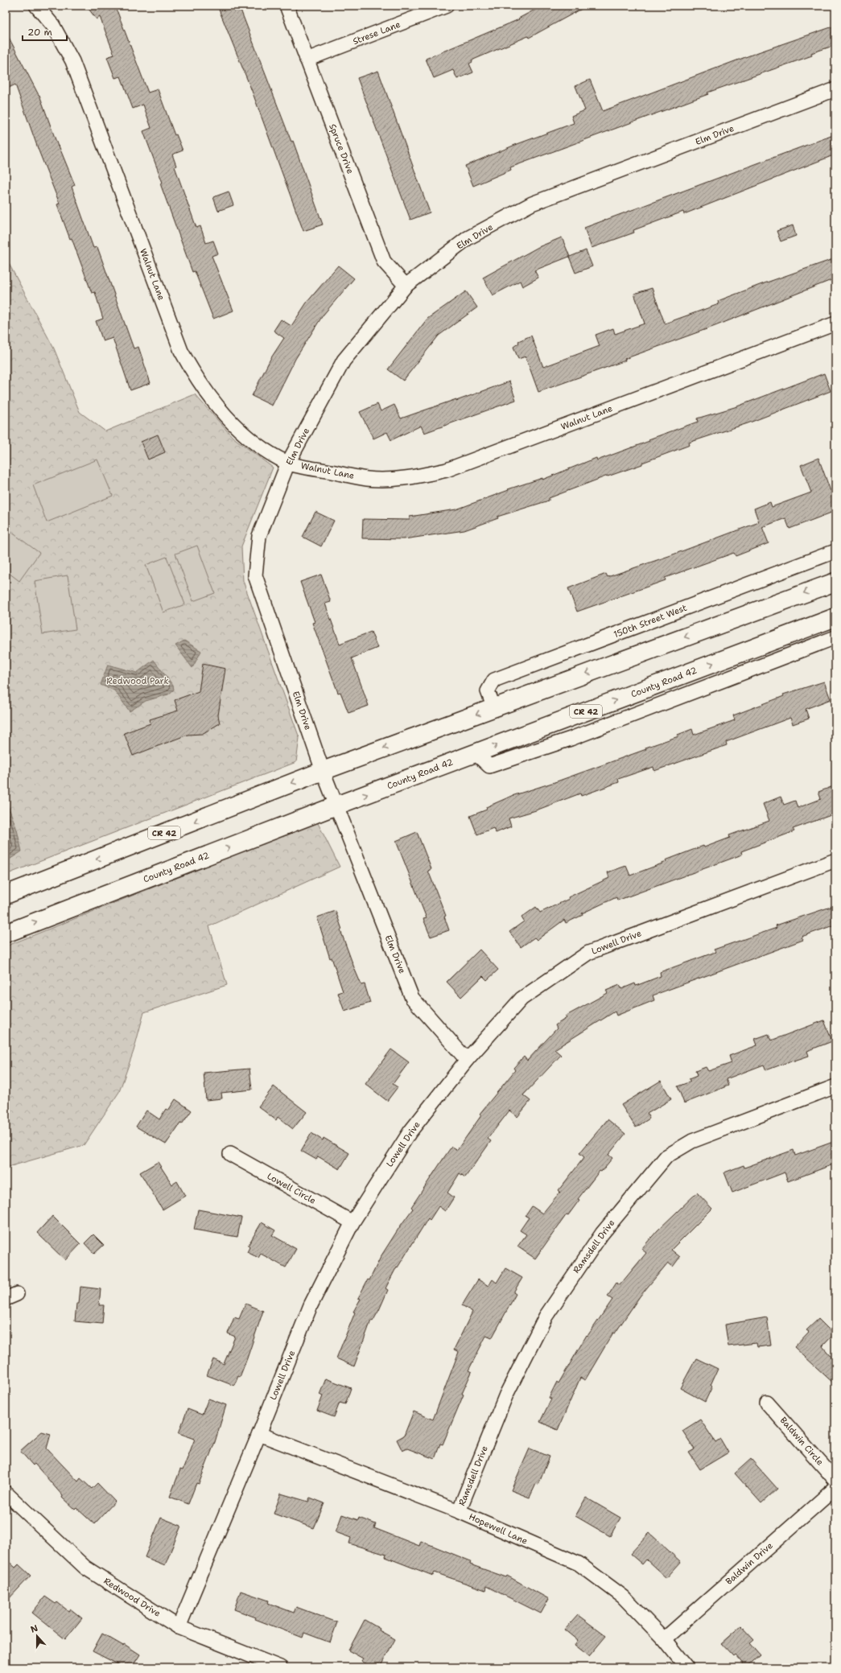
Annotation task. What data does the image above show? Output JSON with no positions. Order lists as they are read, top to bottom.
{
  "streets": {
    "highway": ["County Road 42", "CR 42"],
    "street": [
      "Strese Lane",
      "Elm Drive",
      "Spruce Drive",
      "Walnut Lane",
      "150th Street West",
      "Lowell Drive",
      "Lowell Circle",
      "Ramsdell Drive",
      "Baldwin Circle",
      "Hopewell Lane",
      "Baldwin Drive",
      "Redwood Drive"
    ]
  },
  "crossings": [
    ["Strese Lane", "Spruce Drive"],
    ["Elm Drive", "Spruce Drive"],
    ["Elm Drive", "Walnut Lane"],
    ["Elm Drive", "County Road 42"],
    ["Elm Drive", "CR 42"],
    ["Elm Drive", "Lowell Drive"],
    ["150th Street West", "CR 42"],
    ["Lowell Drive", "Lowell Circle"],
    ["Lowell Drive", "Hopewell Lane"],
    ["Lowell Drive", "Redwood Drive"],
    ["Ramsdell Drive", "Hopewell Lane"],
    ["Hopewell Lane", "Baldwin Drive"]
  ],
  "parks": ["Redwood Park"],
  "scale_bar": "20 m",
  "north": "top"
}
